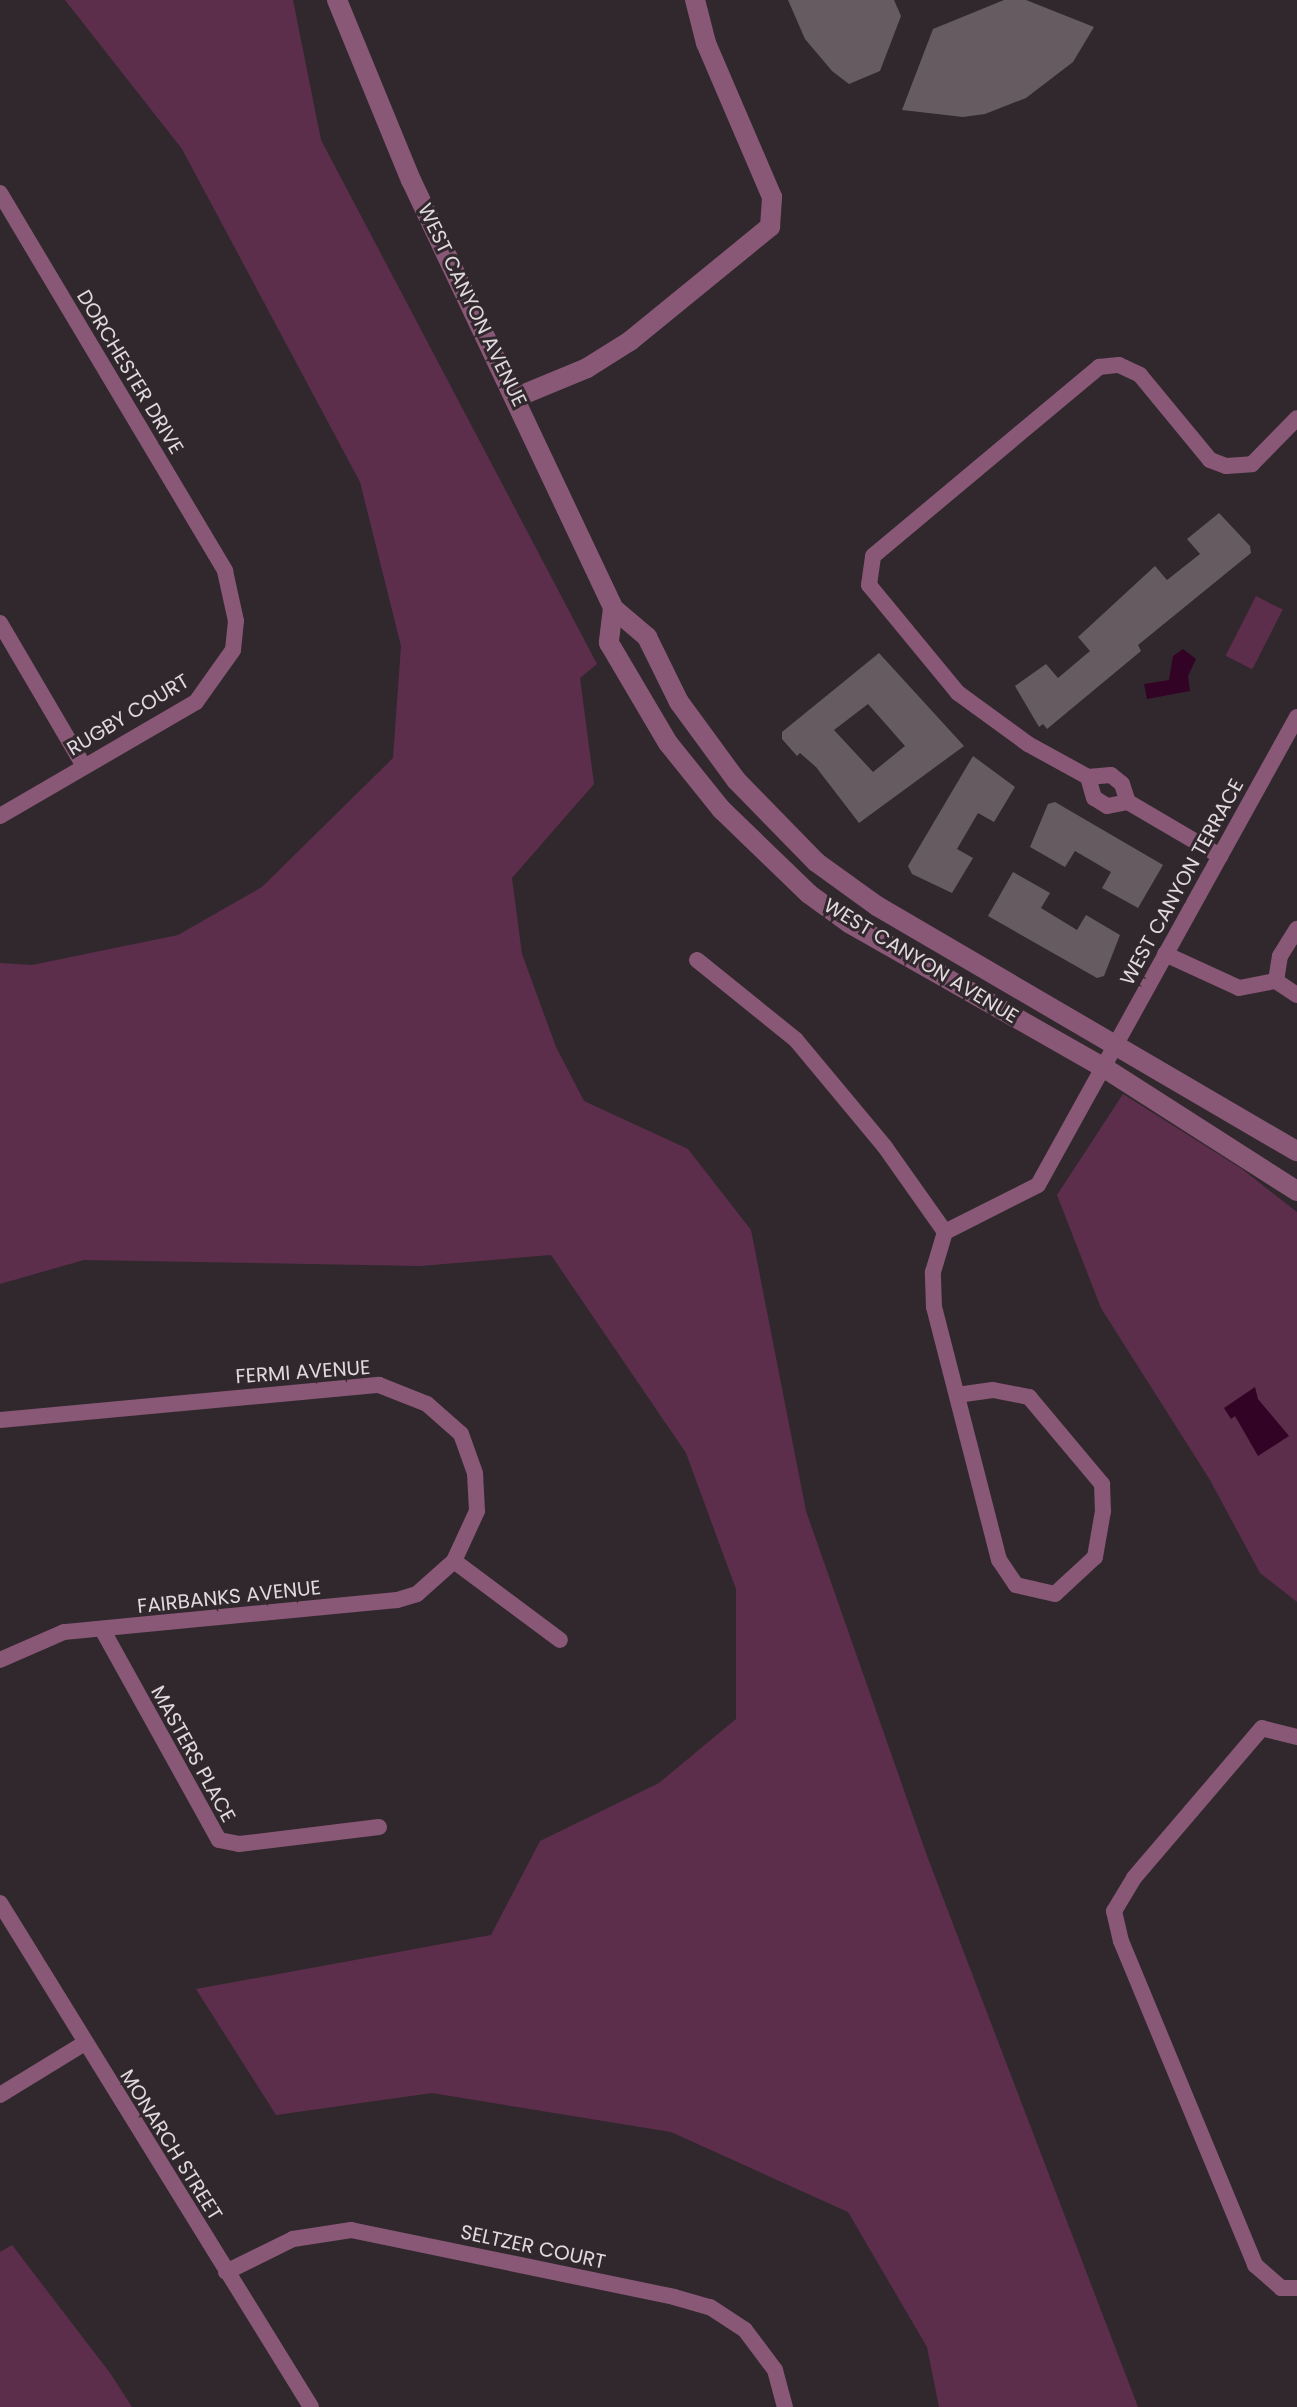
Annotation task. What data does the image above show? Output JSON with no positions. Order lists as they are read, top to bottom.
{
  "streets": {
    "street": [
      "WEST CANYON AVENUE",
      "DORCHESTER DRIVE",
      "RUGBY COURT",
      "WEST CANYON TERRACE",
      "FERMI AVENUE",
      "FAIRBANKS AVENUE",
      "MASTERS PLACE",
      "MONARCH STREET",
      "SELTZER COURT"
    ]
  },
  "crossings": [
    ["WEST CANYON AVENUE", "WEST CANYON TERRACE"],
    ["DORCHESTER DRIVE", "RUGBY COURT"],
    ["FERMI AVENUE", "FAIRBANKS AVENUE"],
    ["FAIRBANKS AVENUE", "MASTERS PLACE"],
    ["MONARCH STREET", "SELTZER COURT"]
  ]
}
